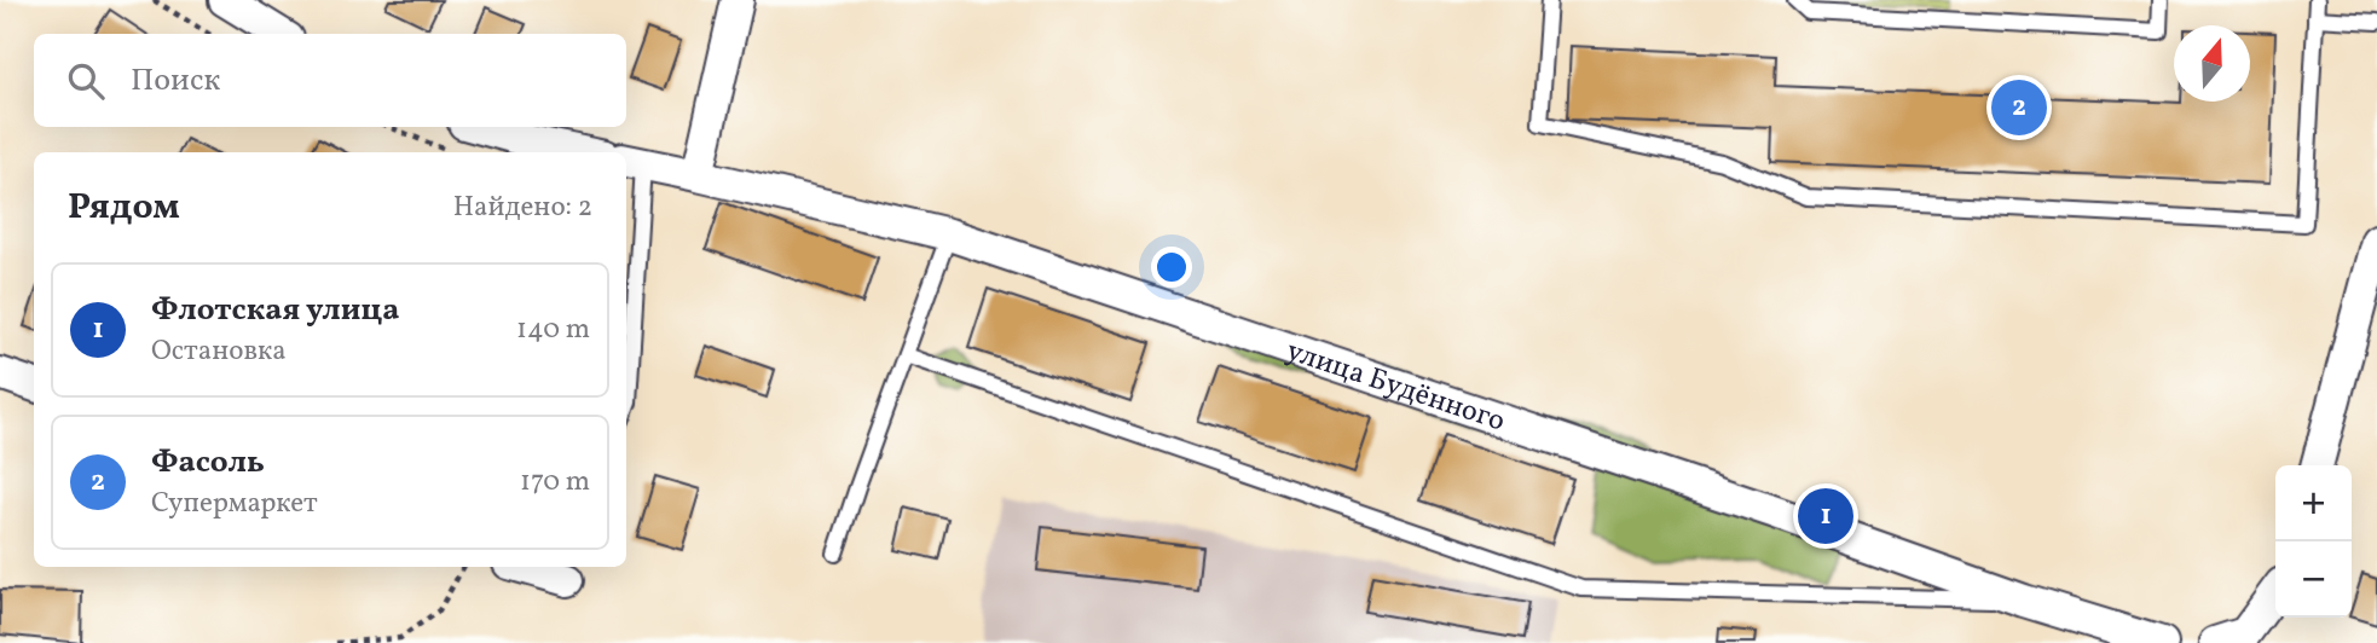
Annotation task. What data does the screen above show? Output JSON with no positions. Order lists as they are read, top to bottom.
{
  "streets": {
    "street": ["улица Будённого"]
  },
  "north": "top",
  "page": {
    "search": "Поиск",
    "pins": ["2", "1"],
    "heading": ["Рядом", "Найдено: 2"],
    "list": [
      {
        "mark": "1",
        "name": "Флотская улица",
        "note": "Остановка",
        "value": "140 m"
      },
      {
        "mark": "2",
        "name": "Фасоль",
        "note": "Супермаркет",
        "value": "170 m"
      }
    ],
    "map_buttons": ["+", "−"]
  }
}
